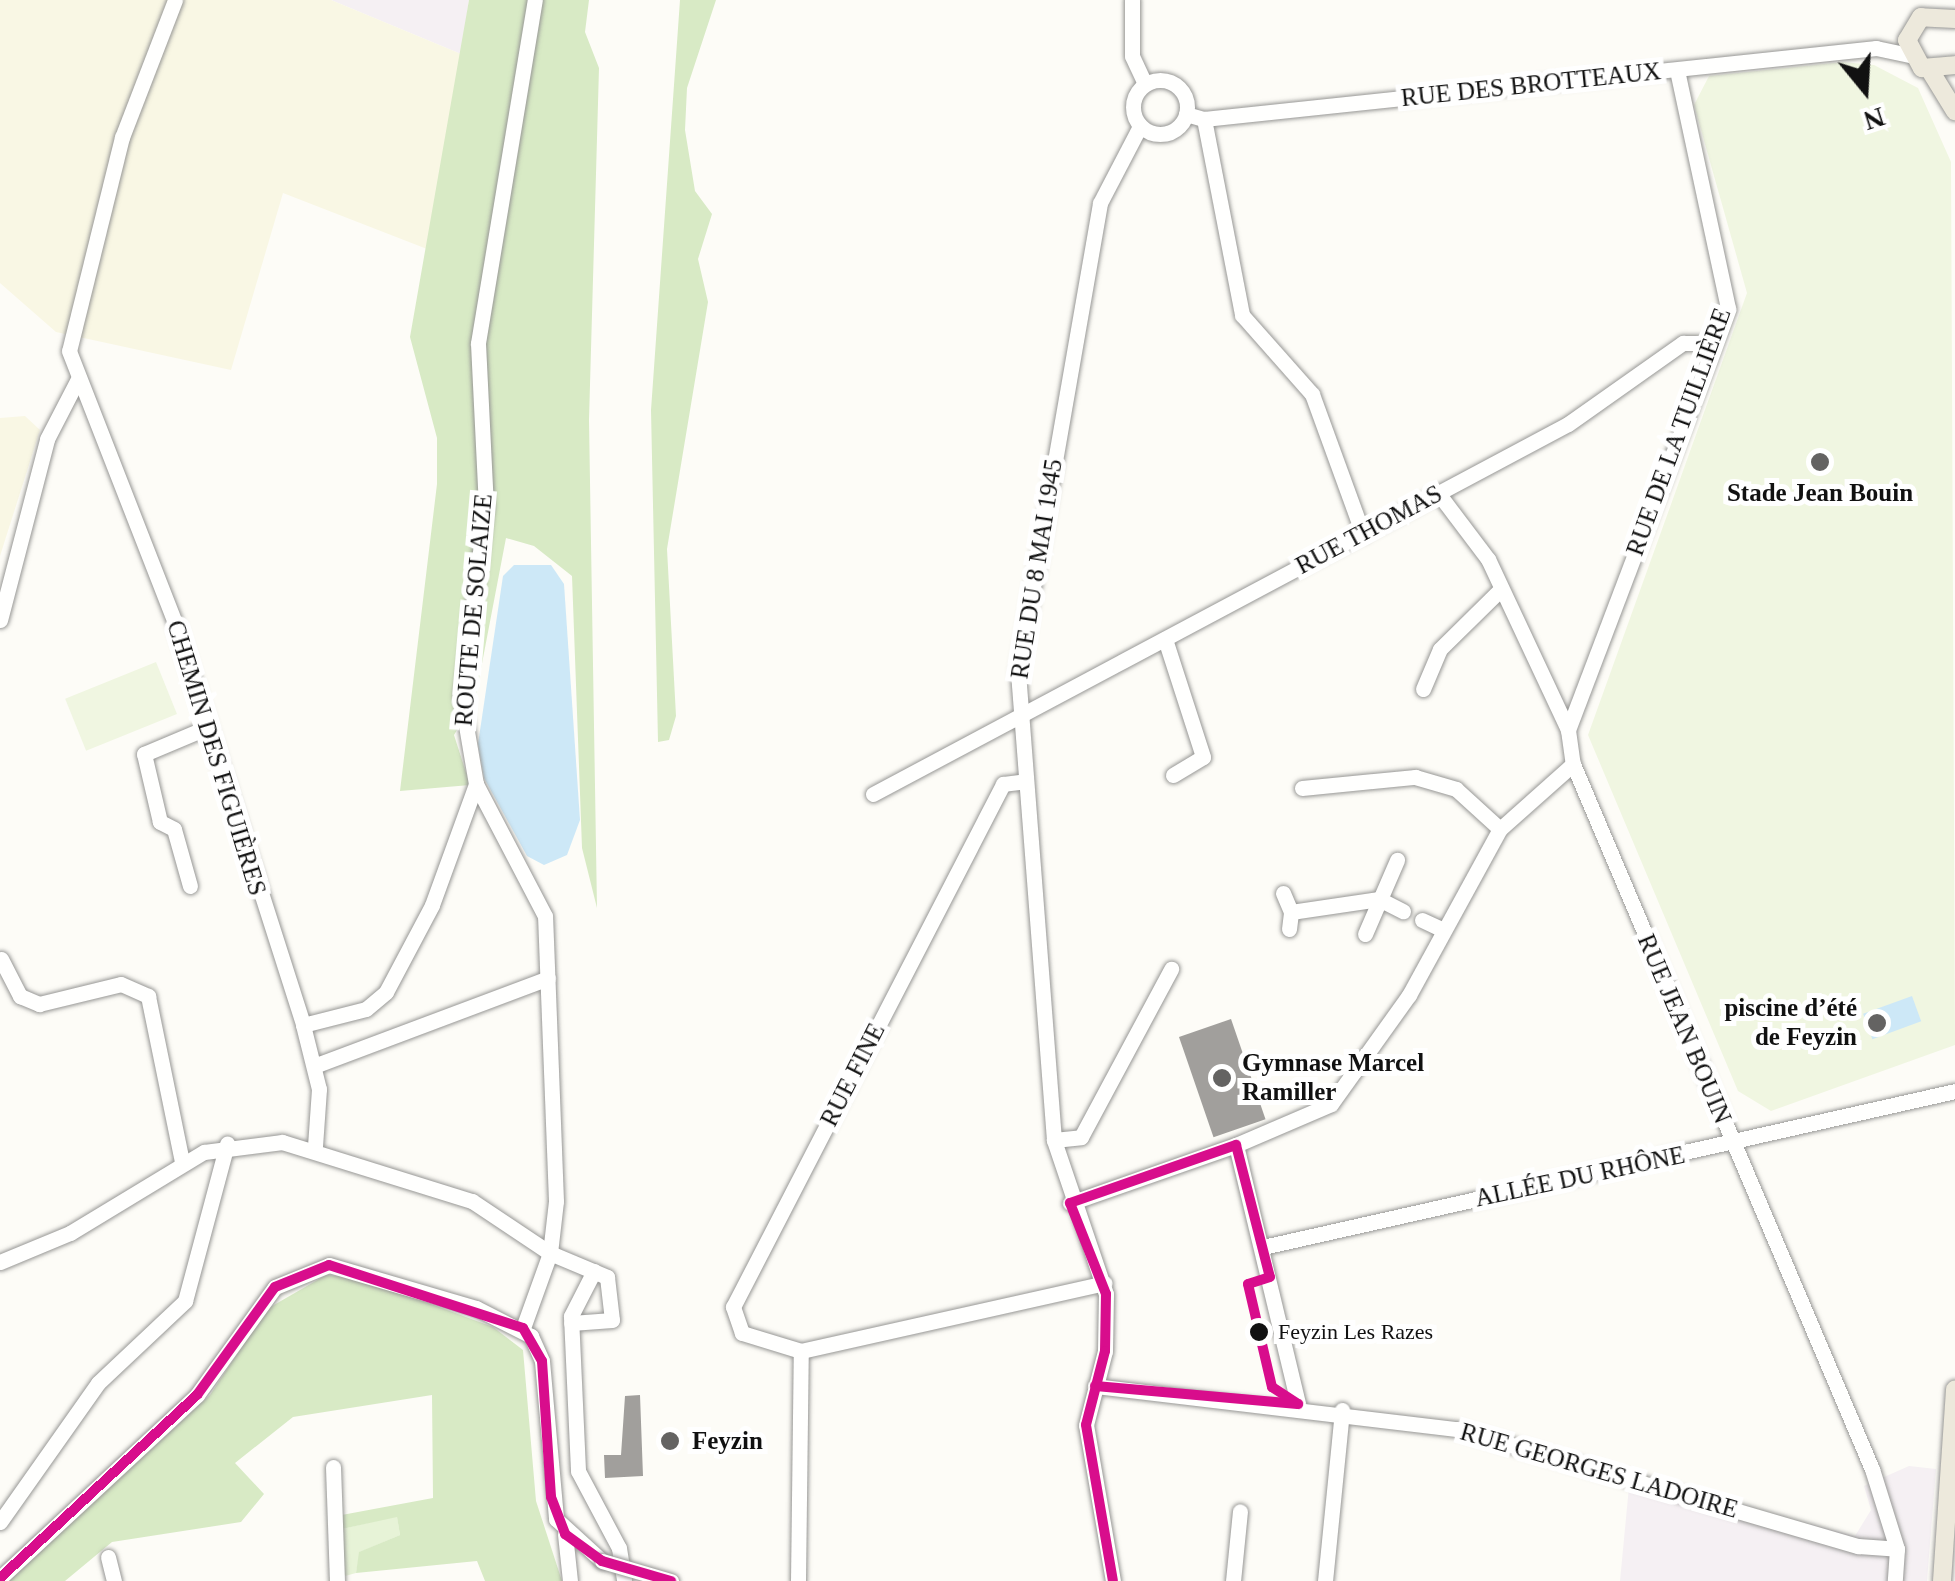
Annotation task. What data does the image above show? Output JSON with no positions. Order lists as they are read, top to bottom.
{
  "streets": {
    "street": [
      "RUE DES BROTTEAUX",
      "RUE DE LA TUILLIÈRE",
      "RUE THOMAS",
      "RUE DU 8 MAI 1945",
      "ROUTE DE SOLAIZE",
      "CHEMIN DES FIGUIÈRES",
      "RUE JEAN BOUIN",
      "RUE FINE",
      "ALLÉE DU RHÔNE",
      "RUE GEORGES LADOIRE"
    ]
  },
  "crossings": [
    ["RUE DES BROTTEAUX", "RUE DE LA TUILLIÈRE"],
    ["RUE DES BROTTEAUX", "RUE DU 8 MAI 1945"],
    ["RUE DE LA TUILLIÈRE", "RUE THOMAS"],
    ["RUE DE LA TUILLIÈRE", "RUE JEAN BOUIN"],
    ["RUE THOMAS", "RUE DU 8 MAI 1945"],
    ["RUE THOMAS", "RUE JEAN BOUIN"],
    ["RUE DU 8 MAI 1945", "RUE FINE"],
    ["RUE DU 8 MAI 1945", "RUE GEORGES LADOIRE"],
    ["RUE JEAN BOUIN", "ALLÉE DU RHÔNE"],
    ["RUE JEAN BOUIN", "RUE GEORGES LADOIRE"]
  ],
  "places": [
    "Stade Jean Bouin",
    "piscine d’été de Feyzin",
    "Gymnase Marcel Ramiller",
    "Feyzin Les Razes",
    "Feyzin"
  ],
  "north": "bottom"
}
